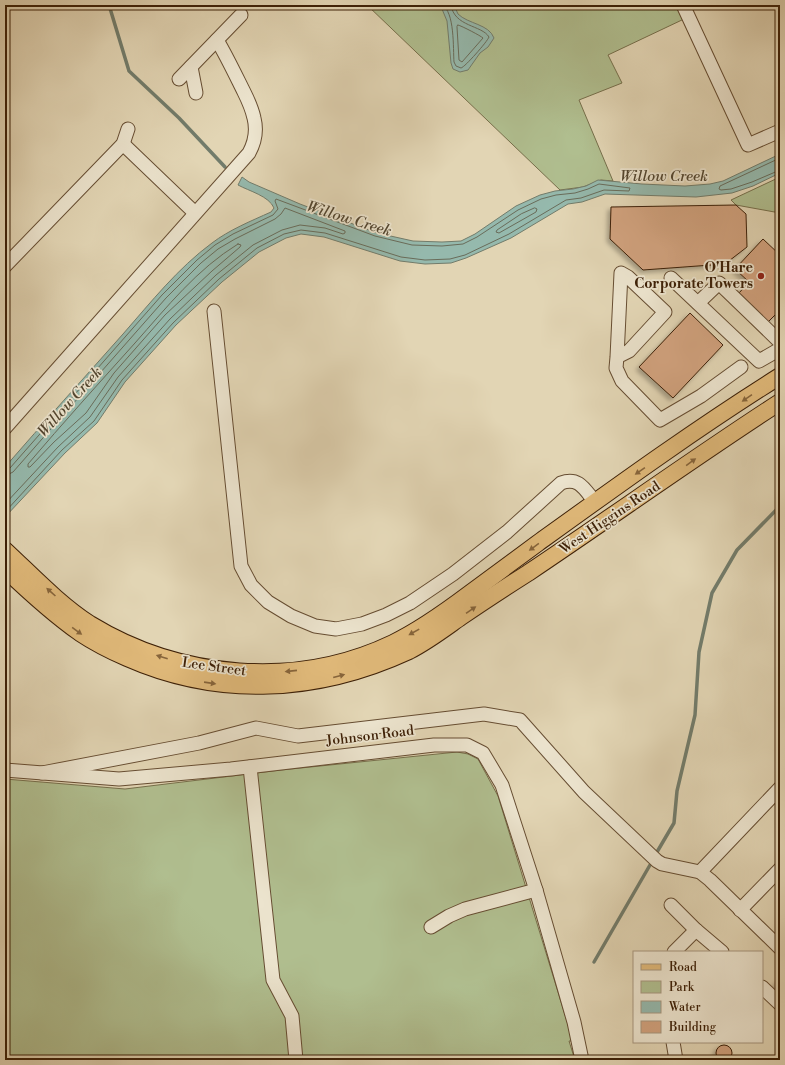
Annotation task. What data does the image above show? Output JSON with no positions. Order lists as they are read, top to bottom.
{
  "streets": {
    "main road": ["West Higgins Road", "Lee Street"],
    "street": ["Johnson Road"]
  },
  "crossings": [
    ["West Higgins Road", "Lee Street"]
  ],
  "water": ["Willow Creek"],
  "places": ["O'Hare Corporate Towers"],
  "legend": [
    "Road",
    "Park",
    "Water",
    "Building"
  ]
}
